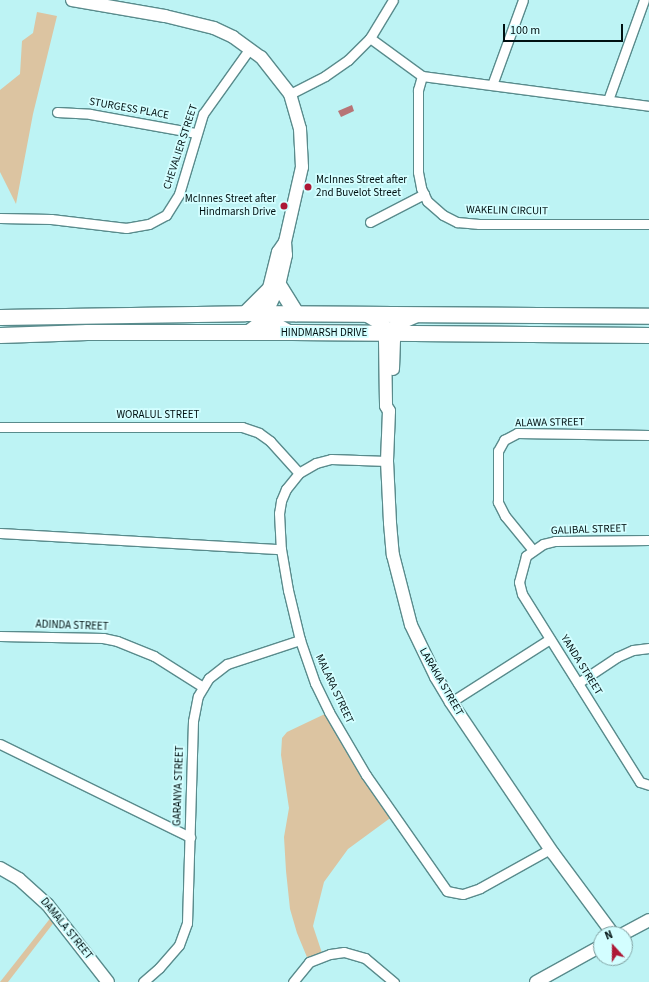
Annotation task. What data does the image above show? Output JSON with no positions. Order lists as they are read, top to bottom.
{
  "streets": {
    "main road": ["HINDMARSH DRIVE"],
    "street": [
      "STURGESS PLACE",
      "CHEVALIER STREET",
      "WAKELIN CIRCUIT",
      "WORALUL STREET",
      "ALAWA STREET",
      "GALIBAL STREET",
      "ADINDA STREET",
      "YANDA STREET",
      "LARAKIA STREET",
      "MALARA STREET",
      "GARANYA STREET",
      "DAMALA STREET"
    ]
  },
  "crossings": [
    ["STURGESS PLACE", "CHEVALIER STREET"],
    ["HINDMARSH DRIVE", "LARAKIA STREET"],
    ["WORALUL STREET", "MALARA STREET"],
    ["ALAWA STREET", "GALIBAL STREET"],
    ["ALAWA STREET", "YANDA STREET"],
    ["GALIBAL STREET", "YANDA STREET"],
    ["ADINDA STREET", "GARANYA STREET"],
    ["LARAKIA STREET", "MALARA STREET"],
    ["MALARA STREET", "GARANYA STREET"]
  ],
  "places": ["McInnes Street after 2nd Buvelot Street", "McInnes Street after Hindmarsh Drive"],
  "scale_bar": "100 m",
  "north": "top"
}
